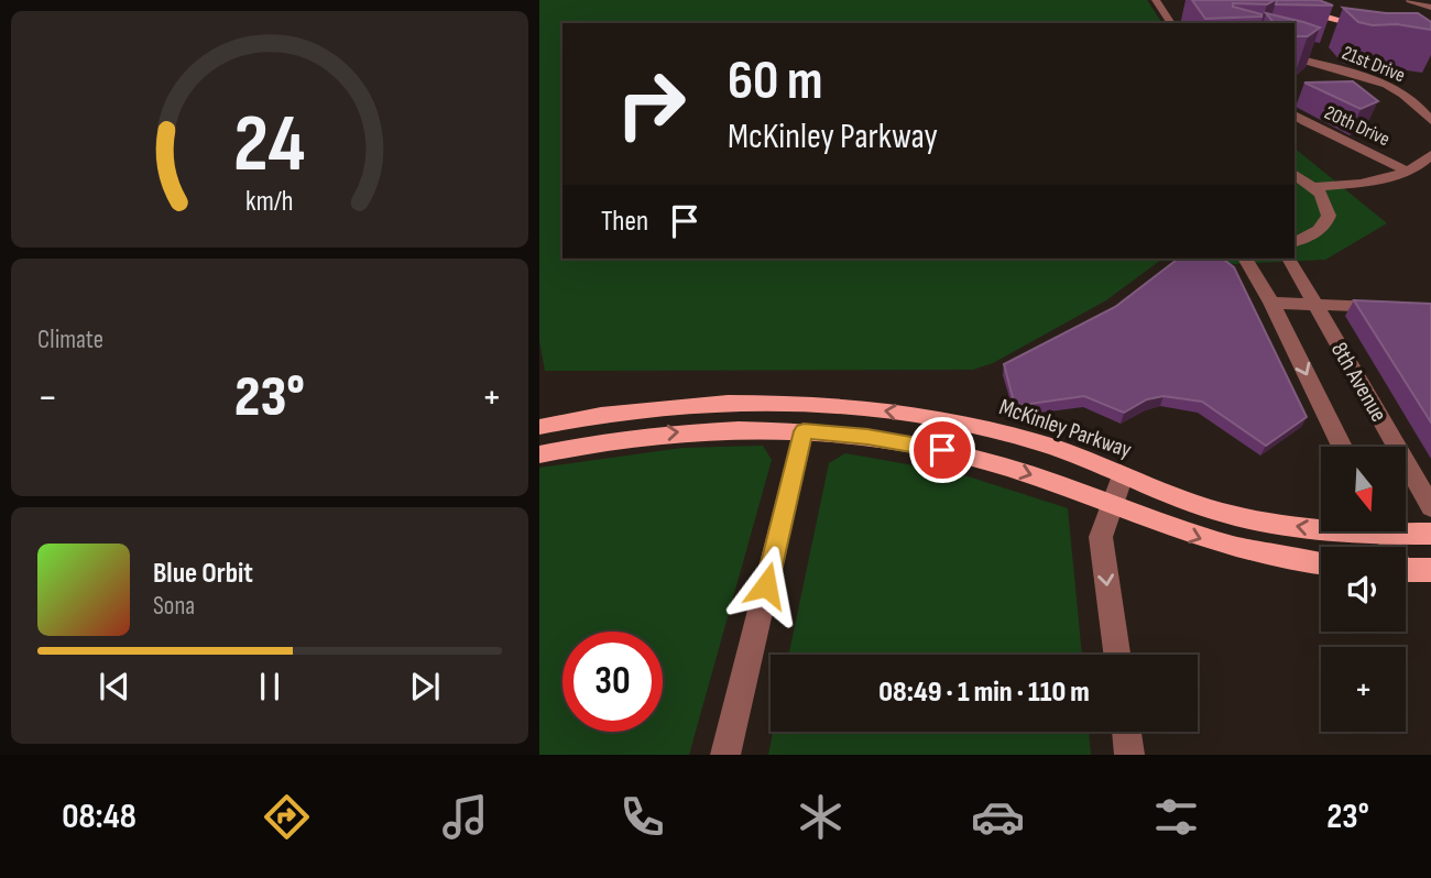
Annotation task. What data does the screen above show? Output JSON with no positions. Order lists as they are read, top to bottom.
{
  "streets": {
    "main road": ["McKinley Parkway"],
    "street": ["21st Drive", "20th Drive", "8th Avenue"]
  },
  "north": "bottom",
  "page": {
    "turn": ["60 m", "McKinley Parkway"],
    "then": "Then",
    "tile": "Climate",
    "heat": ["−", "23°", "+"],
    "map_buttons": "+",
    "song": ["Blue Orbit", "Sona"],
    "limit": "30",
    "trip": "08:49 · 1 min · 110 m",
    "tabs": ["08:48", "23°"],
    "gauge": ["24", "km/h"]
  }
}
